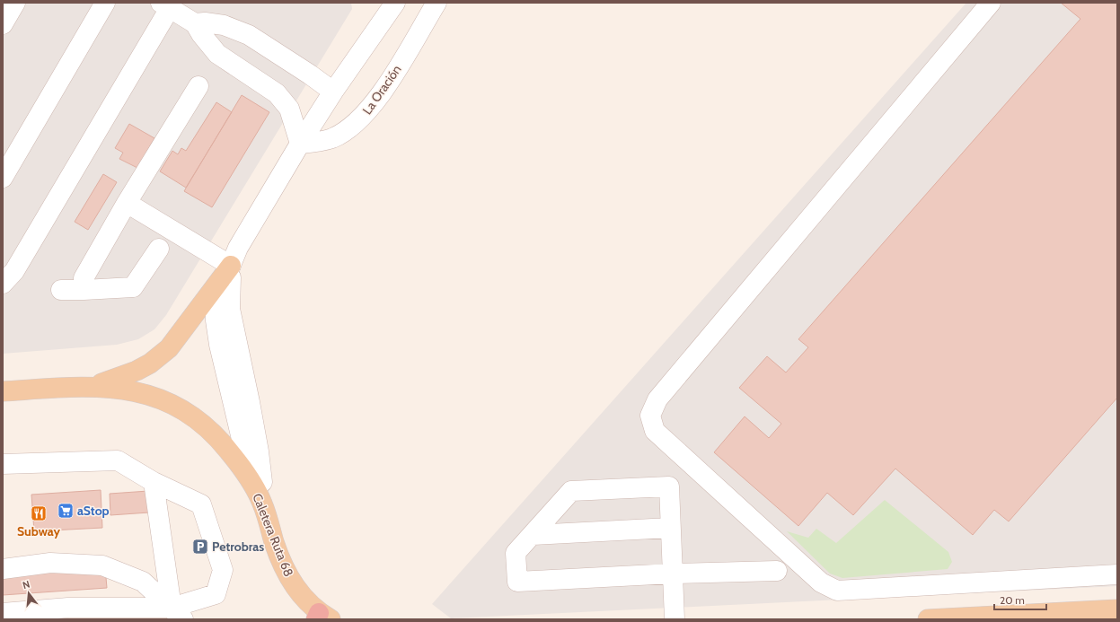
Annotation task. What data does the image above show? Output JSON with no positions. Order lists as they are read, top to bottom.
{
  "streets": {
    "main road": ["Caletera Ruta 68"],
    "street": ["La Oración"]
  },
  "places": {
    "supermarket": ["aStop"],
    "restaurant": ["Subway"],
    "parking": ["Petrobras"]
  },
  "scale_bar": "20 m",
  "north": "top"
}
